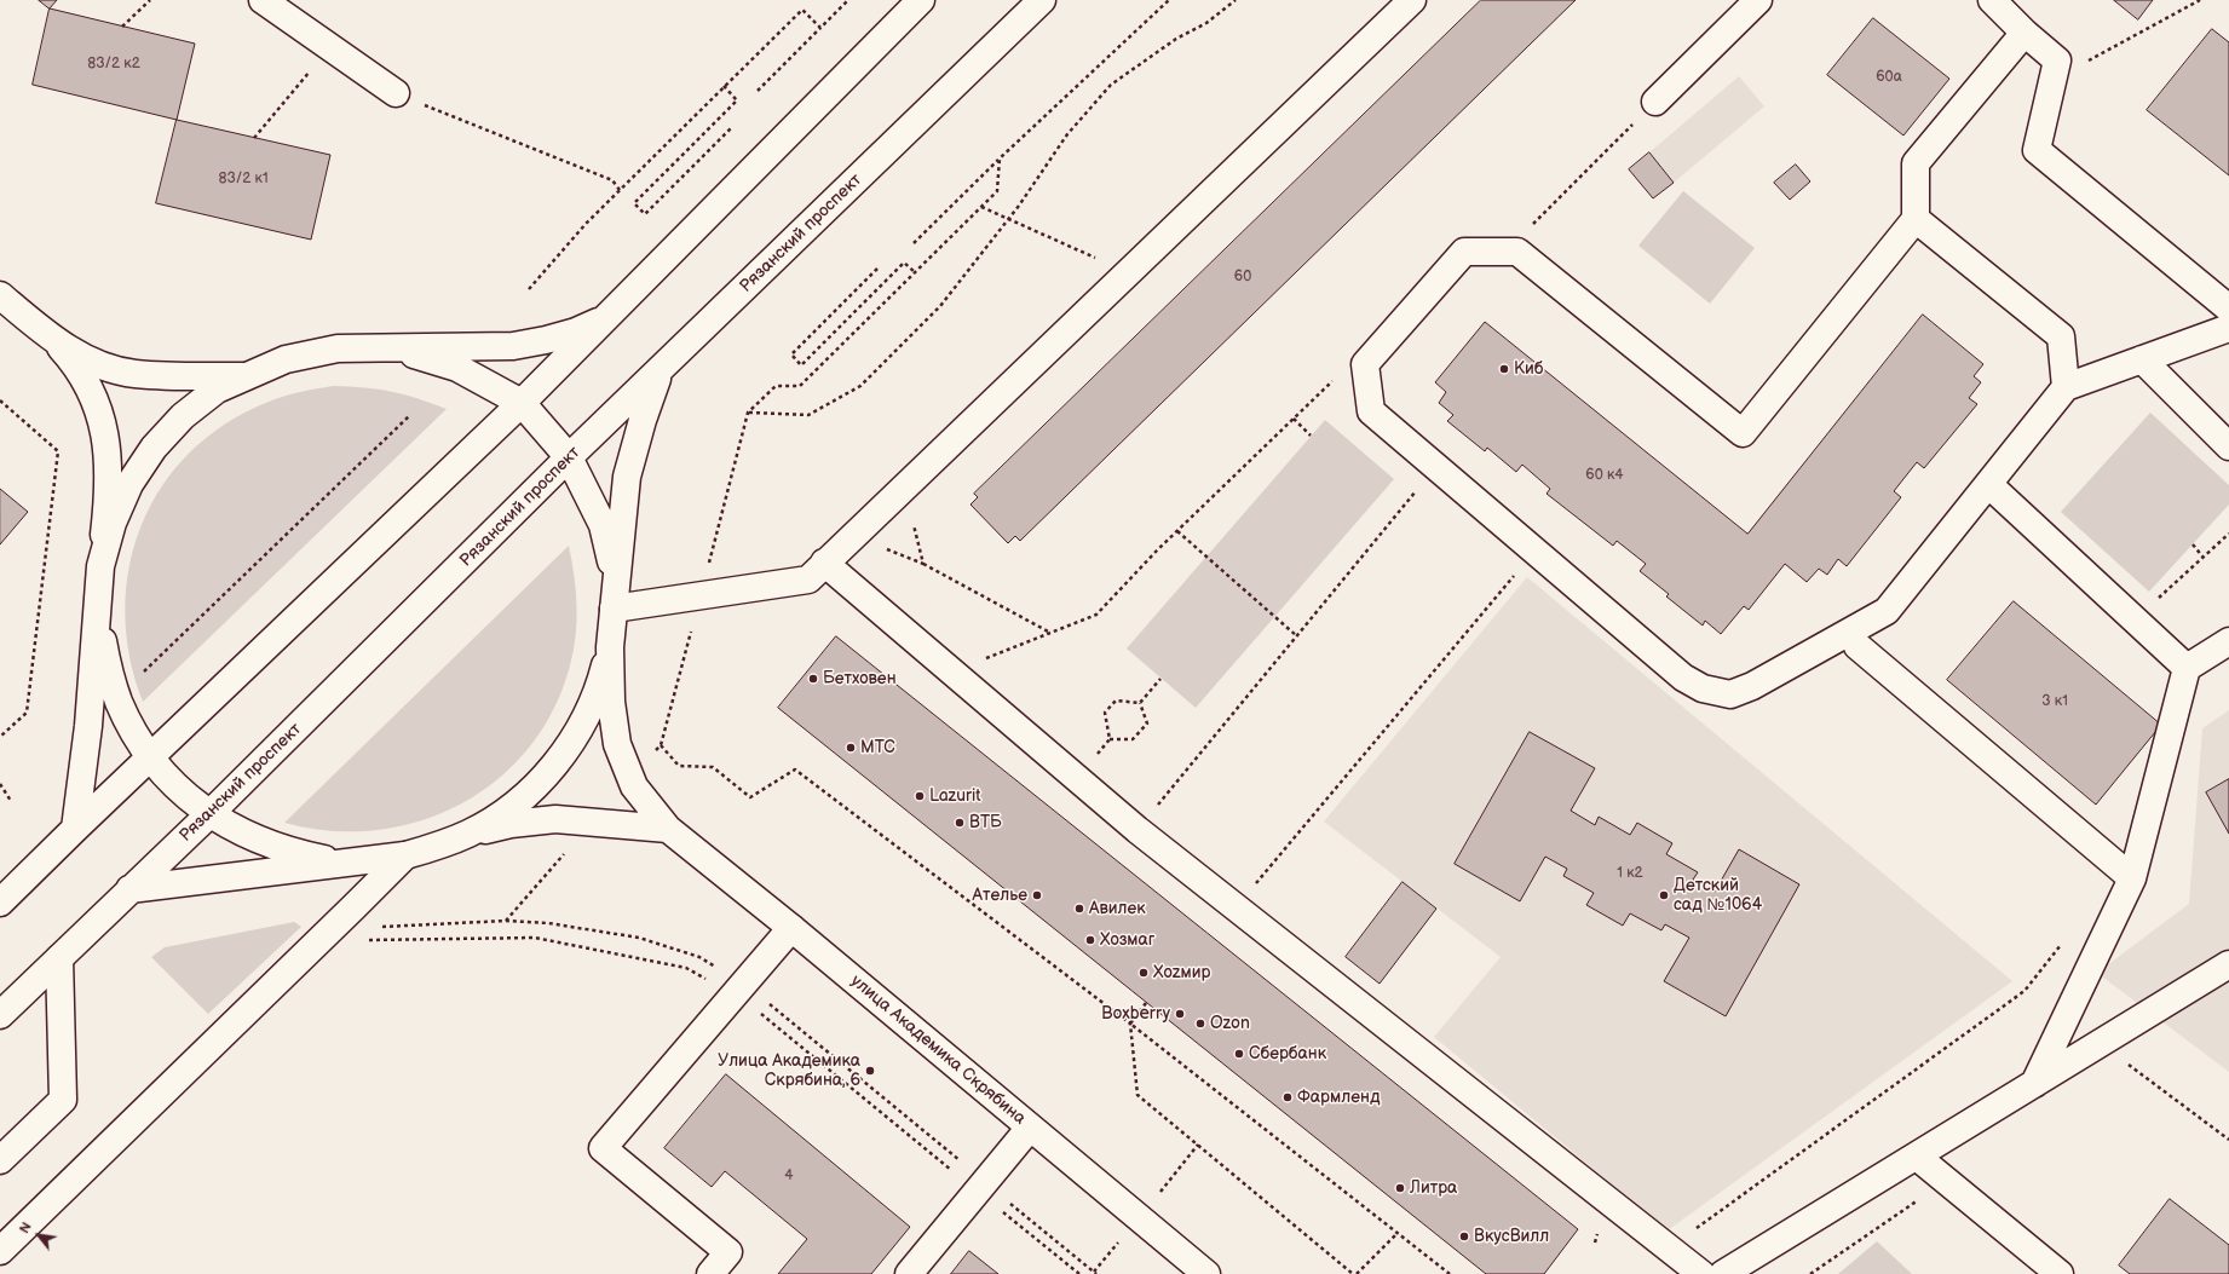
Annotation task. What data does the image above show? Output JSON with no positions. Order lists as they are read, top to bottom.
{
  "streets": {
    "main road": ["Рязанский проспект", "улица Академика Скрябина"]
  },
  "places": [
    "Киб",
    "Бетховен",
    "МТС",
    "Lazurit",
    "ВТБ",
    "Ателье",
    "Детский сад №1064",
    "Авилек",
    "Хозмаг",
    "Хоzмир",
    "Boxberry",
    "Ozon",
    "Сбербанк",
    "Улица Академика Скрябина, 6",
    "Фармленд",
    "Литра",
    "ВкусВилл"
  ],
  "house_numbers": [
    "83/2 к2",
    "60а",
    "83/2 к1",
    "60",
    "60 к4",
    "3 к1",
    "1 к2",
    "4"
  ],
  "north": "top left"
}
